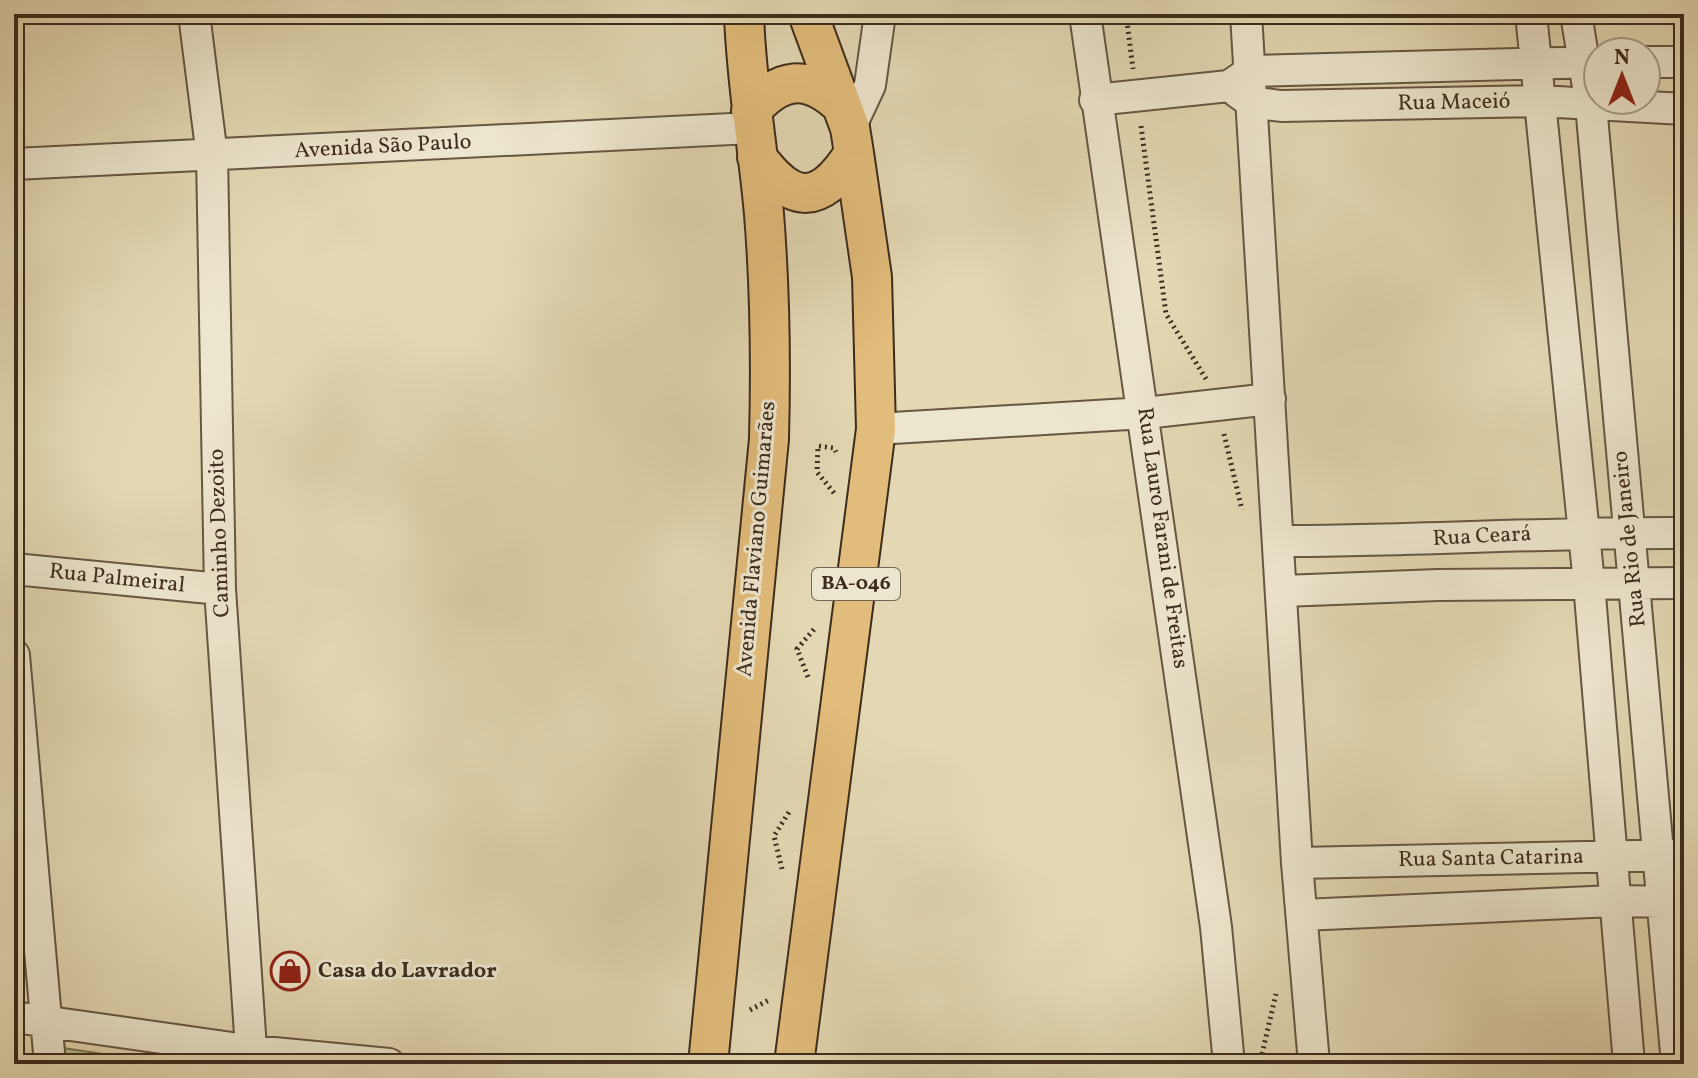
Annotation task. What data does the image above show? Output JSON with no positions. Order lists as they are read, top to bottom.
{
  "streets": {
    "main road": ["Avenida Flaviano Guimarães", "BA-046"],
    "street": [
      "Rua Maceió",
      "Avenida São Paulo",
      "Caminho Dezoito",
      "Rua Ceará",
      "Rua Lauro Farani de Freitas",
      "Rua Rio de Janeiro",
      "Rua Palmeiral",
      "Rua Santa Catarina"
    ]
  },
  "crossings": [
    ["Rua Maceió", "Rua Lauro Farani de Freitas"],
    ["Rua Maceió", "Rua Rio de Janeiro"],
    ["Avenida São Paulo", "Caminho Dezoito"],
    ["Avenida São Paulo", "Avenida Flaviano Guimarães"],
    ["Avenida São Paulo", "BA-046"],
    ["Caminho Dezoito", "Rua Palmeiral"],
    ["Rua Ceará", "Rua Rio de Janeiro"],
    ["Avenida Flaviano Guimarães", "BA-046"],
    ["Rua Rio de Janeiro", "Rua Santa Catarina"]
  ],
  "places": {
    "shop": ["Casa do Lavrador"]
  },
  "north": "top"
}
